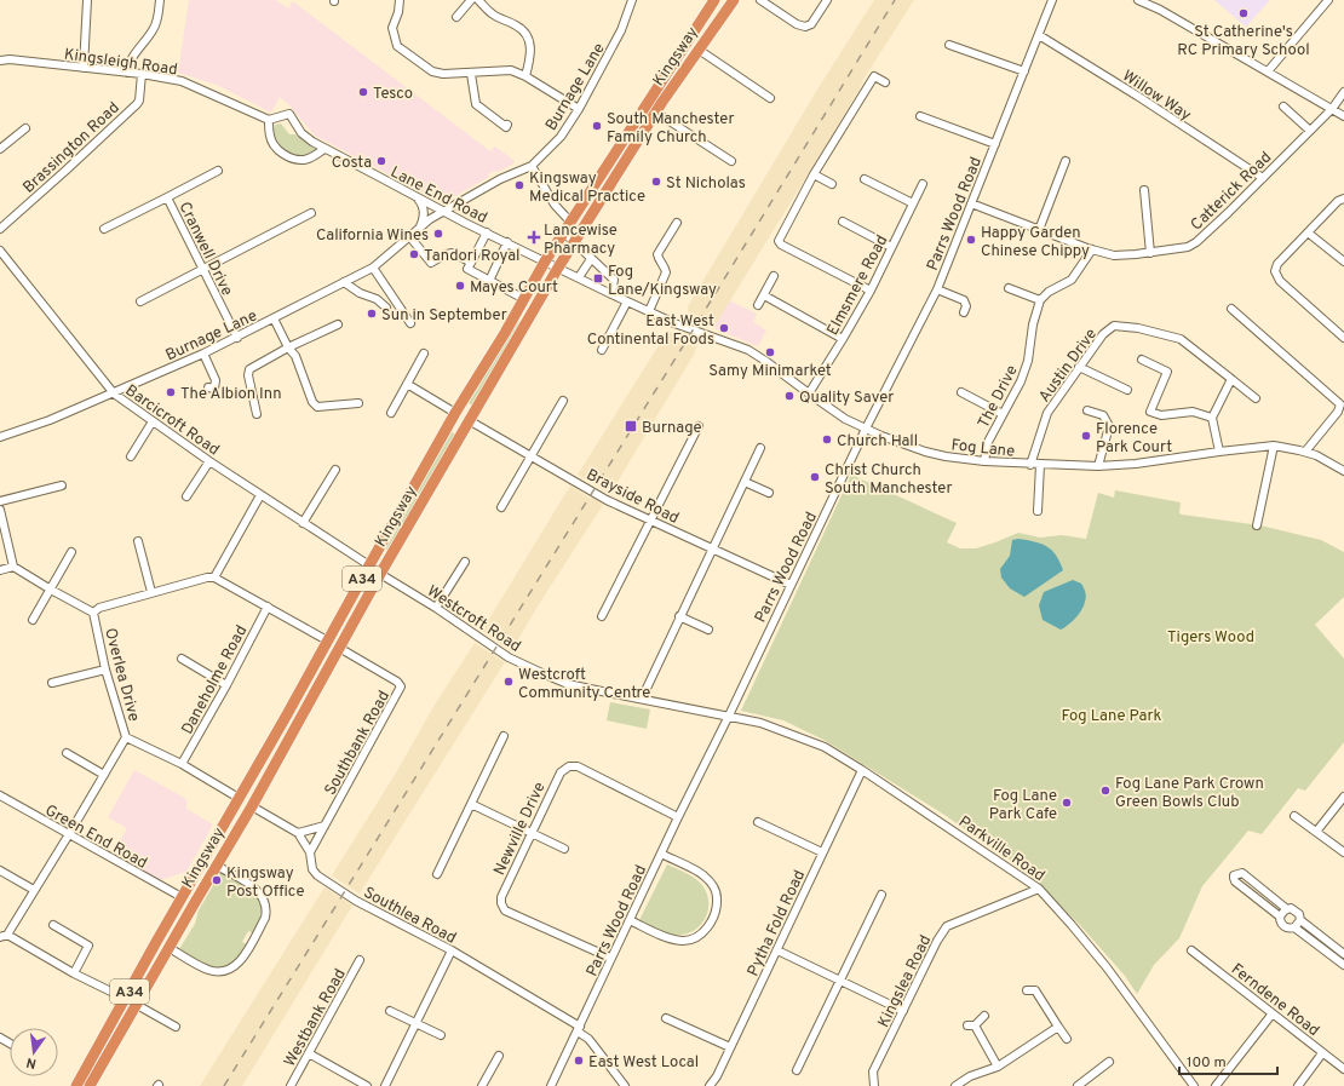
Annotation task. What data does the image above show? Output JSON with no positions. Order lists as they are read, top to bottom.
{
  "streets": {
    "highway": ["Kingsway", "A34"],
    "street": [
      "Kingsleigh Road",
      "Burnage Lane",
      "Willow Way",
      "Brassington Road",
      "Catterick Road",
      "Lane End Road",
      "Parrs Wood Road",
      "Cranwell Drive",
      "Elmsmere Road",
      "Austin Drive",
      "The Drive",
      "Barcicroft Road",
      "Fog Lane",
      "Brayside Road",
      "Westcroft Road",
      "Overlea Drive",
      "Daneholme Road",
      "Southbank Road",
      "Newville Drive",
      "Green End Road",
      "Parkville Road",
      "Southlea Road",
      "Pytha Fold Road",
      "Kingslea Road",
      "Ferndene Road",
      "Westbank Road"
    ]
  },
  "crossings": [
    ["Kingsway", "Lane End Road"],
    ["Kingsway", "Barcicroft Road"],
    ["Kingsway", "Fog Lane"],
    ["Kingsway", "Brayside Road"],
    ["Kingsway", "Westcroft Road"],
    ["Kingsway", "Southbank Road"],
    ["Kingsway", "Green End Road"],
    ["Kingsway", "Southlea Road"],
    ["Kingsleigh Road", "Brassington Road"],
    ["Kingsleigh Road", "Lane End Road"],
    ["Burnage Lane", "Lane End Road"],
    ["Burnage Lane", "Cranwell Drive"],
    ["Burnage Lane", "Barcicroft Road"],
    ["Willow Way", "Catterick Road"],
    ["Willow Way", "Parrs Wood Road"],
    ["Catterick Road", "Parrs Wood Road"],
    ["Lane End Road", "Fog Lane"],
    ["Parrs Wood Road", "Fog Lane"],
    ["Parrs Wood Road", "Brayside Road"],
    ["Parrs Wood Road", "Westcroft Road"],
    ["Parrs Wood Road", "Newville Drive"],
    ["Parrs Wood Road", "Parkville Road"],
    ["Parrs Wood Road", "Southlea Road"],
    ["Elmsmere Road", "Fog Lane"],
    ["Austin Drive", "Fog Lane"],
    ["The Drive", "Fog Lane"],
    ["Westcroft Road", "Parkville Road"],
    ["Overlea Drive", "Green End Road"],
    ["Southbank Road", "Southlea Road"],
    ["Parkville Road", "Pytha Fold Road"],
    ["Parkville Road", "Kingslea Road"]
  ],
  "parks": ["Tigers Wood", "Fog Lane Park"],
  "places": {
    "other": [
      "St Catherine's RC Primary School",
      "Tesco",
      "South Manchester Family Church",
      "Costa",
      "St Nicholas",
      "Kingsway Medical Practice",
      "California Wines",
      "Happy Garden Chinese Chippy",
      "Tandori Royal",
      "Mayes Court",
      "Sun in September",
      "East West Continental Foods",
      "Samy Minimarket",
      "The Albion Inn",
      "Quality Saver",
      "Florence Park Court",
      "Church Hall",
      "Christ Church South Manchester",
      "Westcroft Community Centre",
      "Fog Lane Park Crown Green Bowls Club",
      "Fog Lane Park Cafe",
      "Kingsway Post Office",
      "East West Local"
    ],
    "health": ["Lancewise Pharmacy"],
    "transit": ["Fog Lane/Kingsway", "Burnage"]
  },
  "scale_bar": "100 m",
  "north": "bottom"
}
